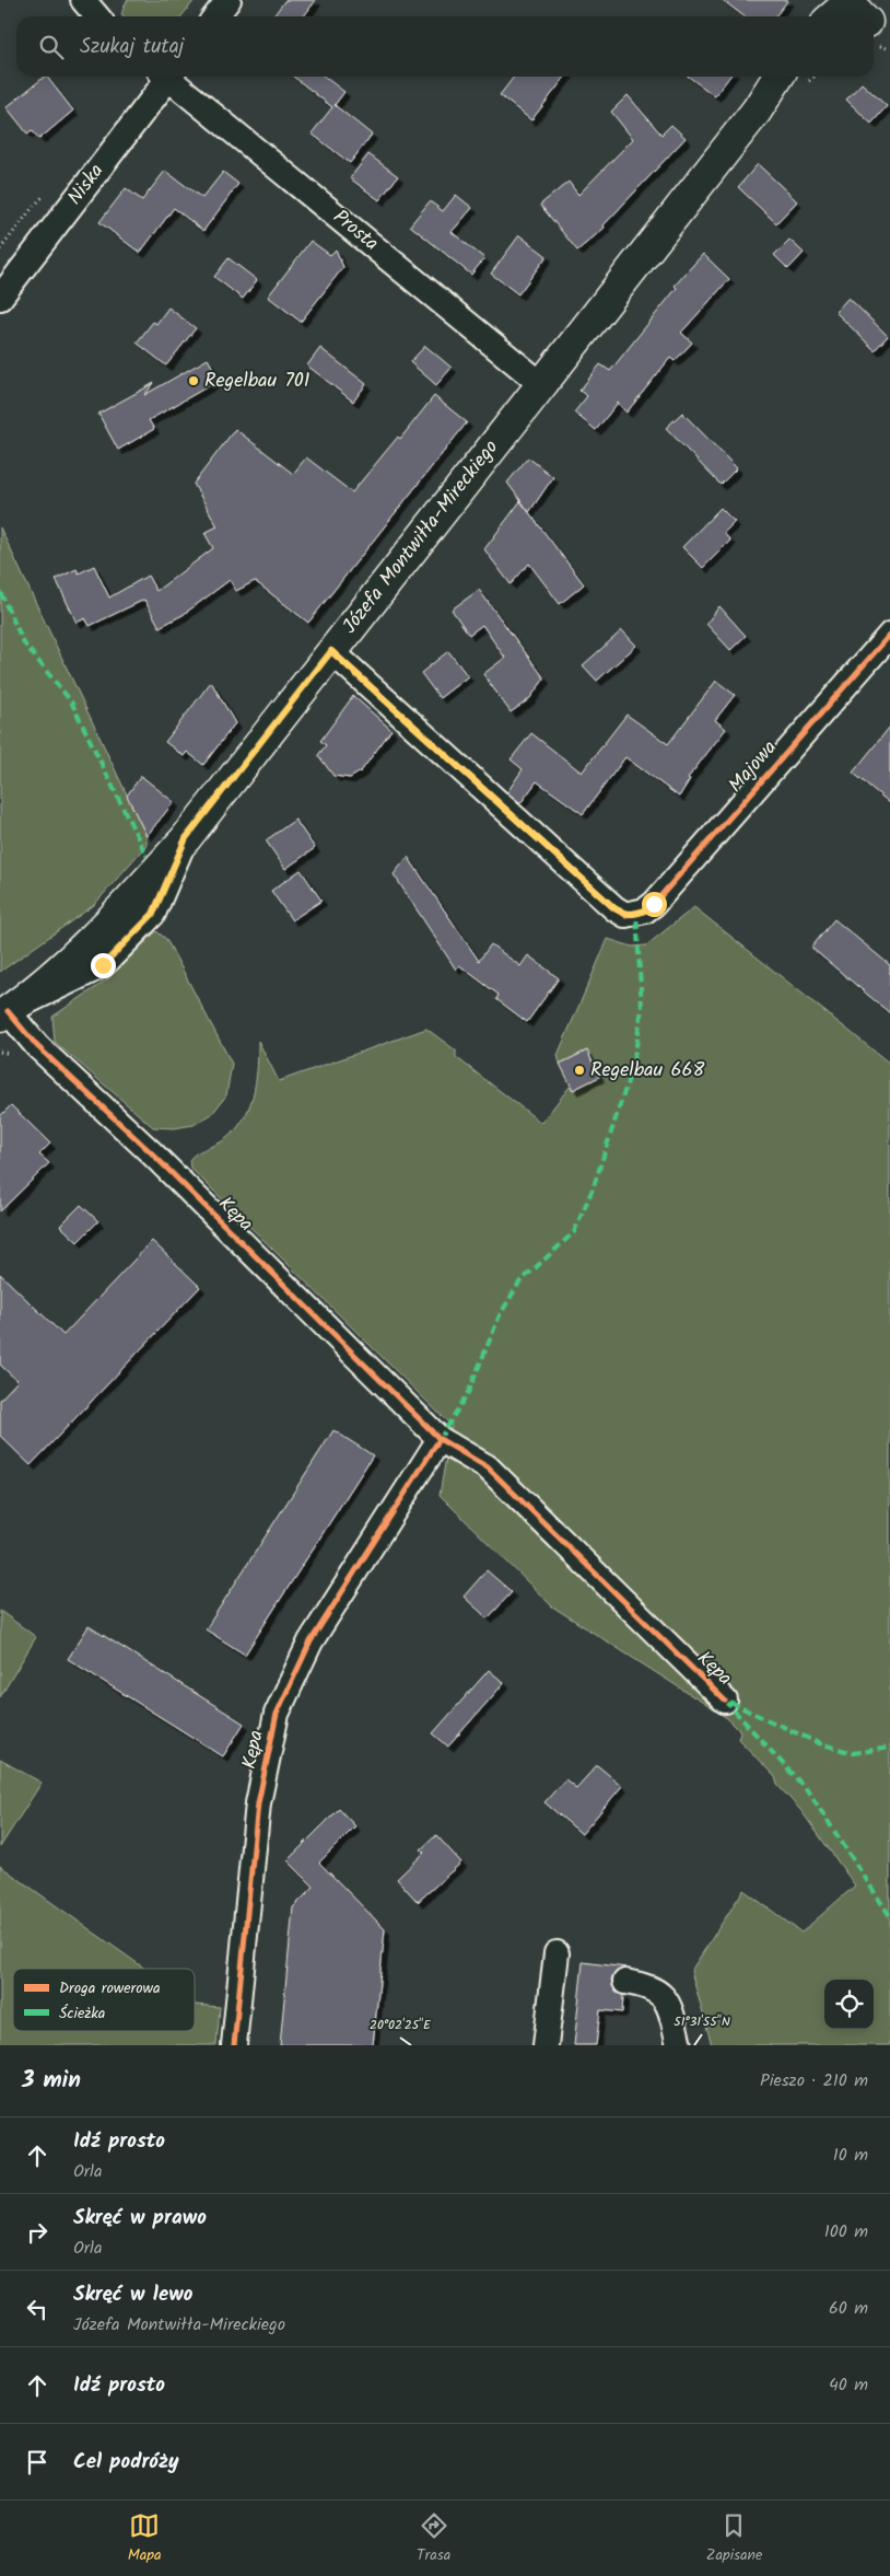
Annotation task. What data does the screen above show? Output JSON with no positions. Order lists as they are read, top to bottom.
{
  "streets": {
    "main road": ["Józefa Montwiłła-Mireckiego"],
    "street": [
      "Niska",
      "Prosta",
      "Majowa",
      "Kępa"
    ]
  },
  "crossings": [
    ["Prosta", "Józefa Montwiłła-Mireckiego"],
    ["Józefa Montwiłła-Mireckiego", "Majowa"],
    ["Józefa Montwiłła-Mireckiego", "Kępa"]
  ],
  "places": ["Regelbau 701", "Regelbau 668"],
  "legend": ["Droga rowerowa", "Ścieżka"],
  "page": {
    "search": "Szukaj tutaj",
    "heading": ["3 min", "Pieszo · 210 m"],
    "list": [
      ["Idź prosto", "Orla", "10 m"],
      ["Skręć w prawo", "Orla", "100 m"],
      ["Skręć w lewo", "Józefa Montwiłła-Mireckiego", "60 m"],
      ["Idź prosto", "40 m"],
      "Cel podróży"
    ],
    "nav": ["Mapa", "Trasa", "Zapisane"]
  },
  "coordinates": ["51°31'55\"N", "20°02'25\"E"]
}
